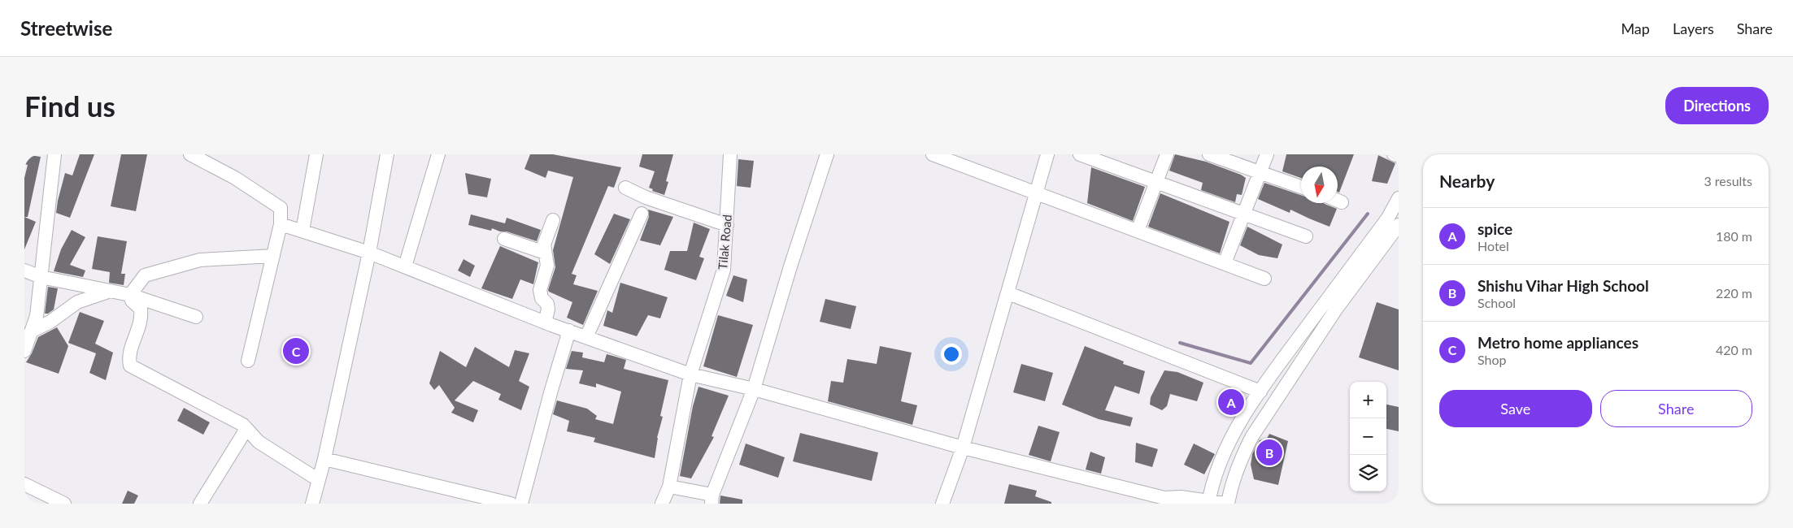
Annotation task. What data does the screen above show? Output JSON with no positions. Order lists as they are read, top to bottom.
{
  "streets": {
    "street": ["Tilak Road"]
  },
  "north": "bottom",
  "page": {
    "header": "Streetwise",
    "nav": ["Map", "Layers", "Share"],
    "buttons": [
      "Directions",
      ["Save", "Share"]
    ],
    "title": "Find us",
    "heading": ["Nearby", "3 results"],
    "list": [
      {
        "mark": "A",
        "name": "spice",
        "note": "Hotel",
        "value": "180 m"
      },
      {
        "mark": "B",
        "name": "Shishu Vihar High School",
        "note": "School",
        "value": "220 m"
      },
      {
        "mark": "C",
        "name": "Metro home appliances",
        "note": "Shop",
        "value": "420 m"
      }
    ],
    "pins": ["C", "A", "B"],
    "map_buttons": ["+", "−"]
  }
}
